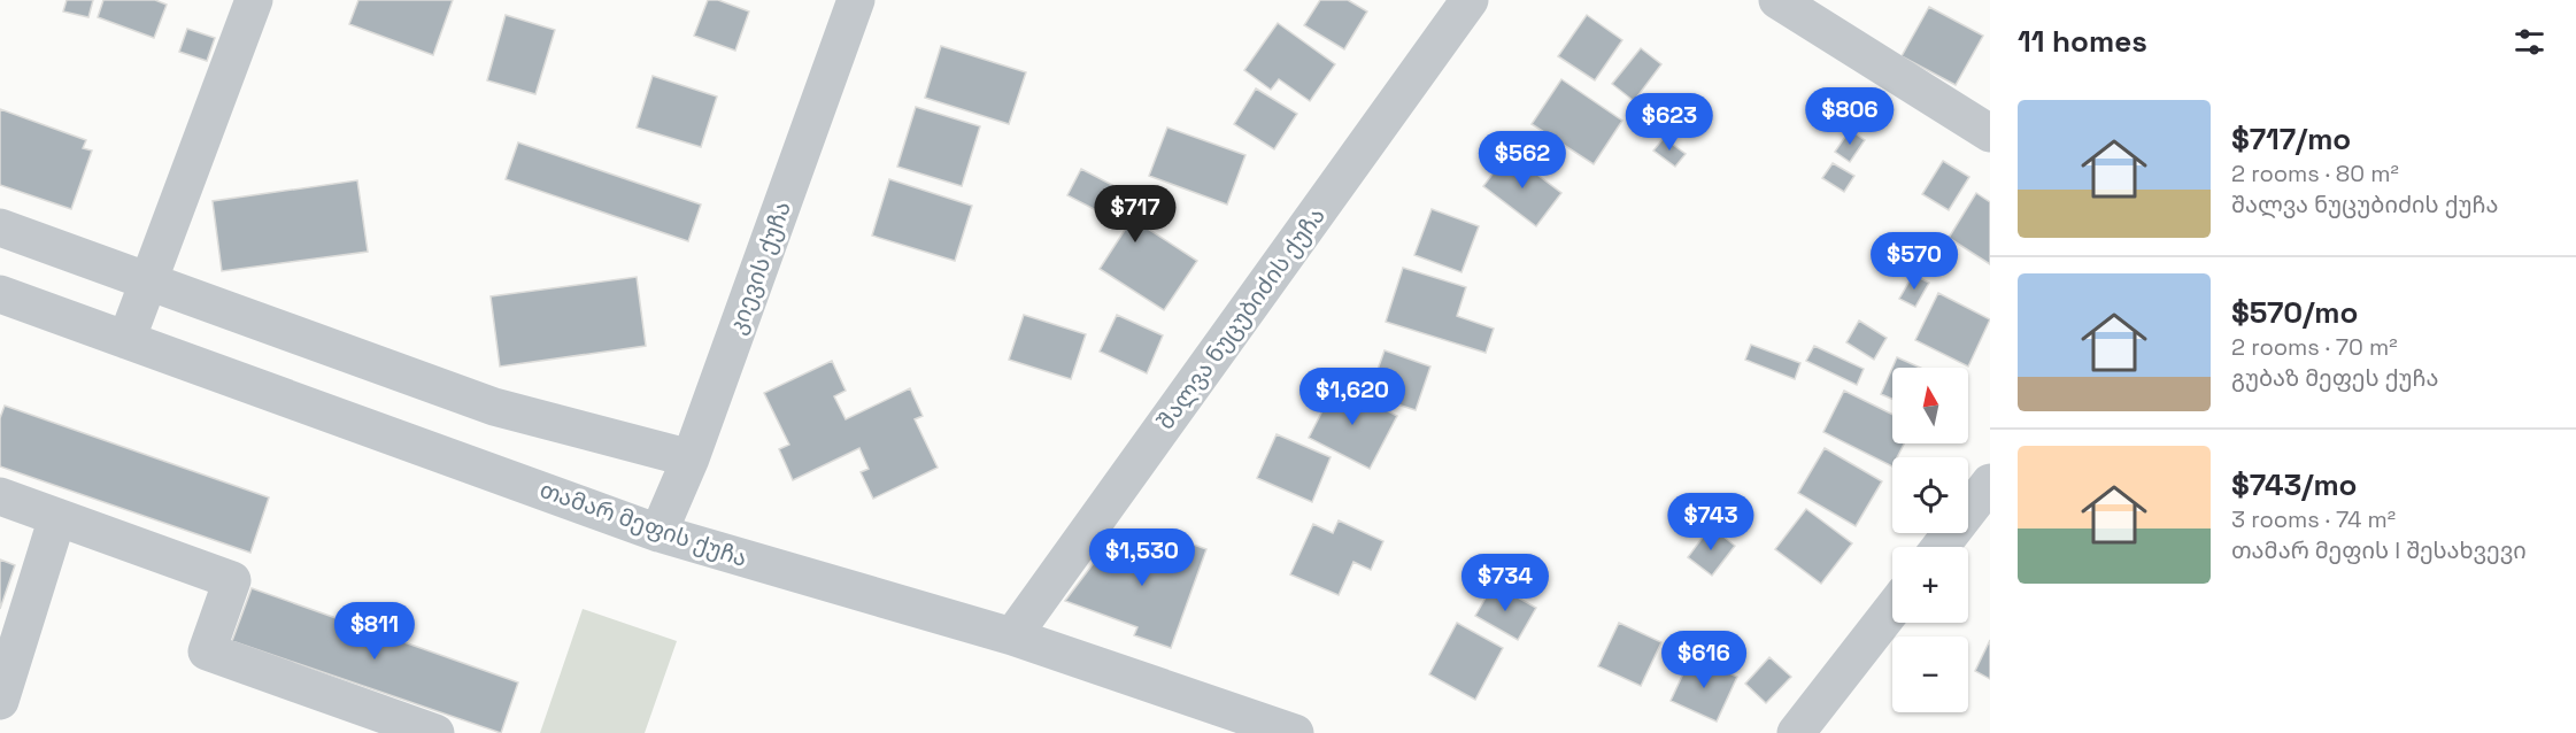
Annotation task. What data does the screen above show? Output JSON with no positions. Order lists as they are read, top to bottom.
{
  "streets": {
    "street": ["კიევის ქუჩა", "შალვა ნუცუბიძის ქუჩა", "თამარ მეფის ქუჩა"]
  },
  "crossings": [
    ["კიევის ქუჩა", "თამარ მეფის ქუჩა"],
    ["შალვა ნუცუბიძის ქუჩა", "თამარ მეფის ქუჩა"]
  ],
  "north": "top",
  "page": {
    "heading": "11 homes",
    "list": [
      {
        "name": "$717/mo",
        "note": "2 rooms · 80 m² · შალვა ნუცუბიძის ქუჩა"
      },
      {
        "name": "$570/mo",
        "note": "2 rooms · 70 m² · გუბაზ მეფეს ქუჩა"
      },
      {
        "name": "$743/mo",
        "note": "3 rooms · 74 m² · თამარ მეფის I შესახვევი"
      }
    ],
    "price": [
      "$806",
      "$623",
      "$562",
      "$717",
      "$570",
      "$1,620",
      "$743",
      "$1,530",
      "$734",
      "$811",
      "$616"
    ],
    "map_buttons": ["+", "−"]
  }
}
